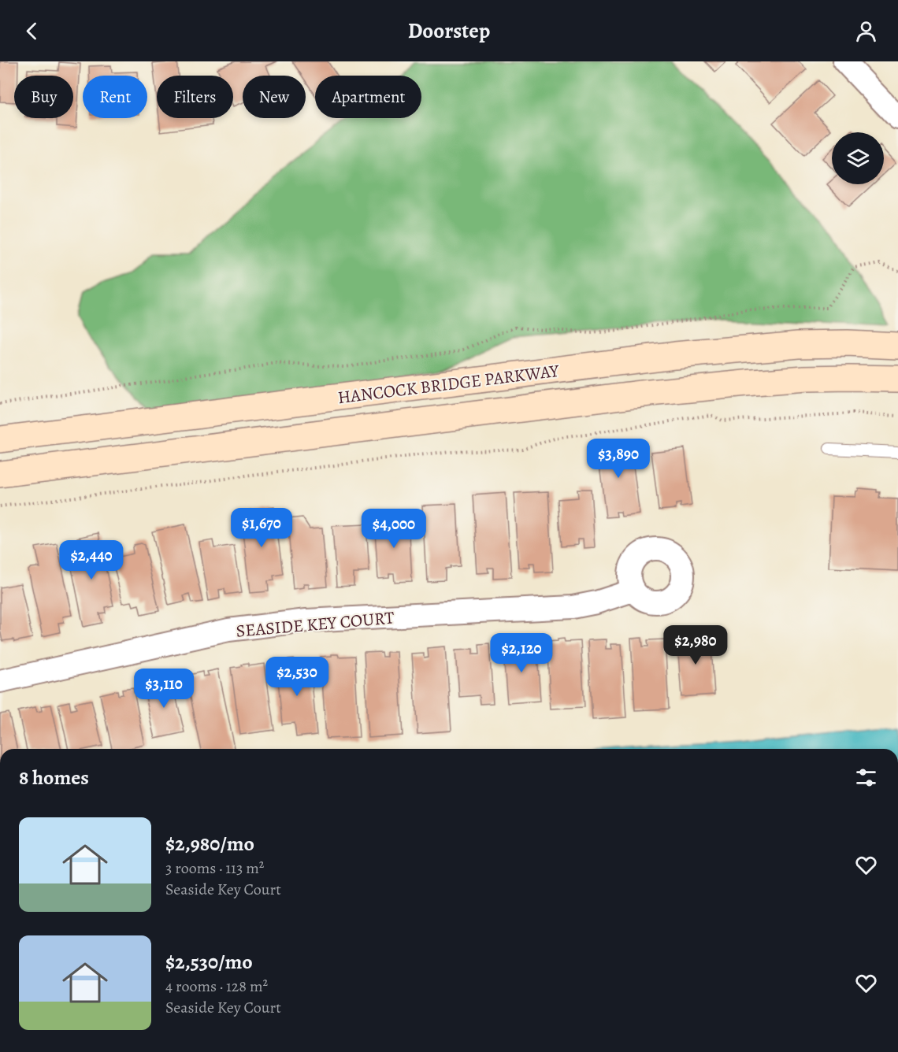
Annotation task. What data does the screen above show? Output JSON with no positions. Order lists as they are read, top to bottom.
{
  "streets": {
    "main road": ["HANCOCK BRIDGE PARKWAY"],
    "street": ["SEASIDE KEY COURT"]
  },
  "page": {
    "header": "Doorstep",
    "chip": [
      "Buy",
      "Rent",
      "Filters",
      "New",
      "Apartment"
    ],
    "price": [
      "$3,890",
      "$1,670",
      "$4,000",
      "$2,440",
      "$2,980",
      "$2,120",
      "$2,530",
      "$3,110"
    ],
    "heading": "8 homes",
    "list": [
      {
        "name": "$2,980/mo",
        "note": "3 rooms · 113 m² · Seaside Key Court"
      },
      {
        "name": "$2,530/mo",
        "note": "4 rooms · 128 m² · Seaside Key Court"
      }
    ]
  }
}
